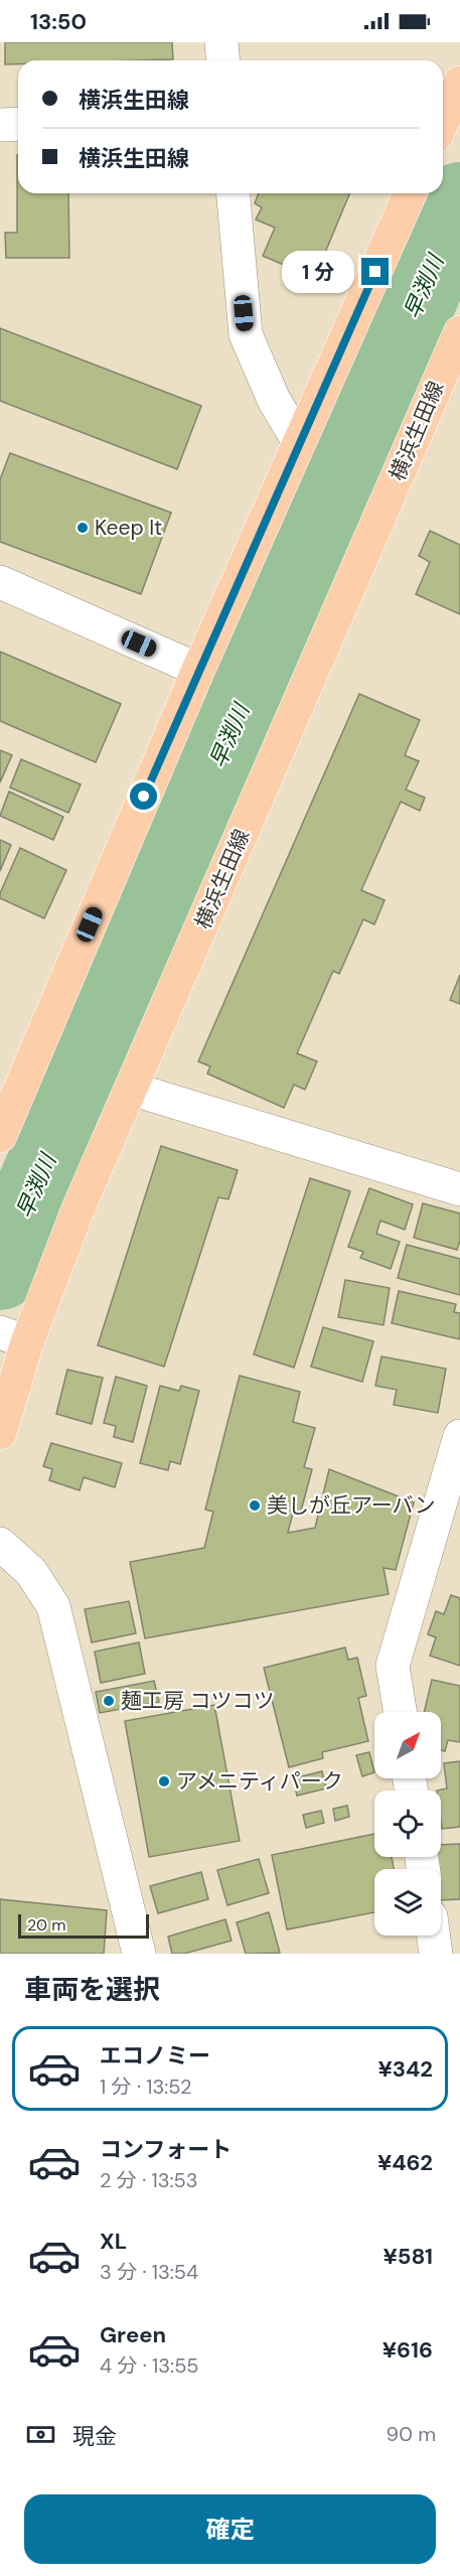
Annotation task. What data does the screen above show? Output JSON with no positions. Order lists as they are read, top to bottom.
{
  "streets": {
    "main road": ["横浜生田線"]
  },
  "water": ["早渕川"],
  "places": [
    "Keep It",
    "美しが丘アーバン",
    "麺工房 コツコツ",
    "アメニティパーク"
  ],
  "scale_bar": "20 m",
  "north": "top right",
  "page": {
    "status": "13:50",
    "banner": ["横浜生田線", "横浜生田線"],
    "bubble": "1 分",
    "scale": "20 m",
    "heading": "車両を選択",
    "list": [
      {
        "name": "エコノミー",
        "note": "1 分 · 13:52",
        "value": "¥342"
      },
      {
        "name": "コンフォート",
        "note": "2 分 · 13:53",
        "value": "¥462"
      },
      {
        "name": "XL",
        "note": "3 分 · 13:54",
        "value": "¥581"
      },
      {
        "name": "Green",
        "note": "4 分 · 13:55",
        "value": "¥616"
      }
    ],
    "pay": ["現金", "90 m"],
    "buttons": "確定"
  }
}
